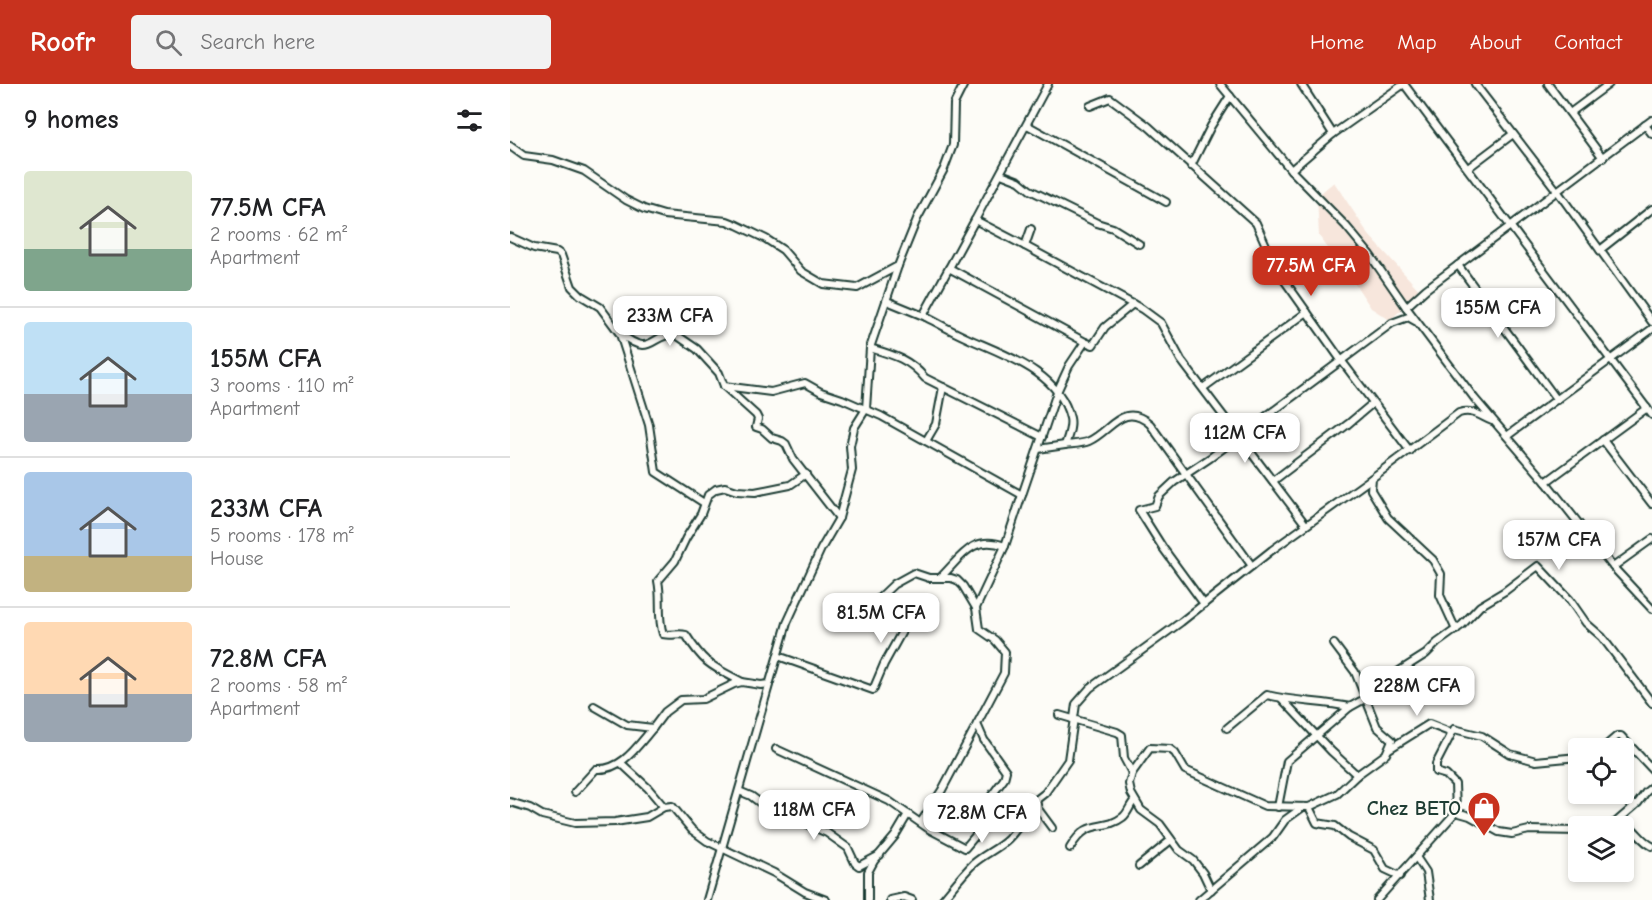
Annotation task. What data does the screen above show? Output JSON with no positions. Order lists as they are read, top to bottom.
{
  "places": {
    "shop": ["Chez BETO"]
  },
  "page": {
    "header": "Roofr",
    "search": "Search here",
    "nav": [
      "Home",
      "Map",
      "About",
      "Contact"
    ],
    "heading": "9 homes",
    "list": [
      {
        "name": "77.5M CFA",
        "note": "2 rooms · 62 m² · Apartment"
      },
      {
        "name": "155M CFA",
        "note": "3 rooms · 110 m² · Apartment"
      },
      {
        "name": "233M CFA",
        "note": "5 rooms · 178 m² · House"
      },
      {
        "name": "72.8M CFA",
        "note": "2 rooms · 58 m² · Apartment"
      }
    ],
    "price": [
      "77.5M CFA",
      "155M CFA",
      "233M CFA",
      "112M CFA",
      "157M CFA",
      "81.5M CFA",
      "228M CFA",
      "118M CFA",
      "72.8M CFA"
    ]
  }
}
